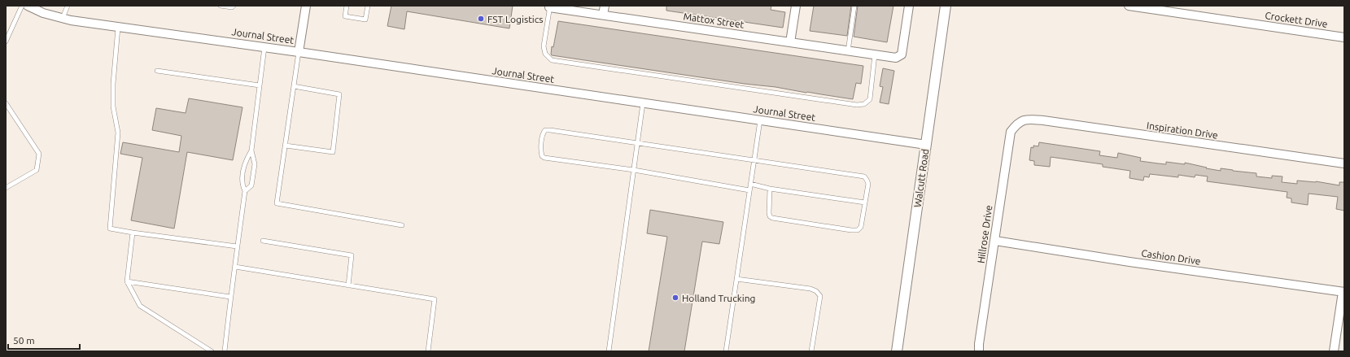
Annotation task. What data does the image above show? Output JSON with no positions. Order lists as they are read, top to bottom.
{
  "streets": {
    "street": [
      "Crockett Drive",
      "Mattox Street",
      "Journal Street",
      "Inspiration Drive",
      "Walcutt Road",
      "Hillrose Drive",
      "Cashion Drive"
    ]
  },
  "crossings": [
    ["Journal Street", "Walcutt Road"],
    ["Inspiration Drive", "Hillrose Drive"],
    ["Hillrose Drive", "Cashion Drive"]
  ],
  "places": ["FST Logistics", "Holland Trucking"],
  "scale_bar": "50 m"
}
